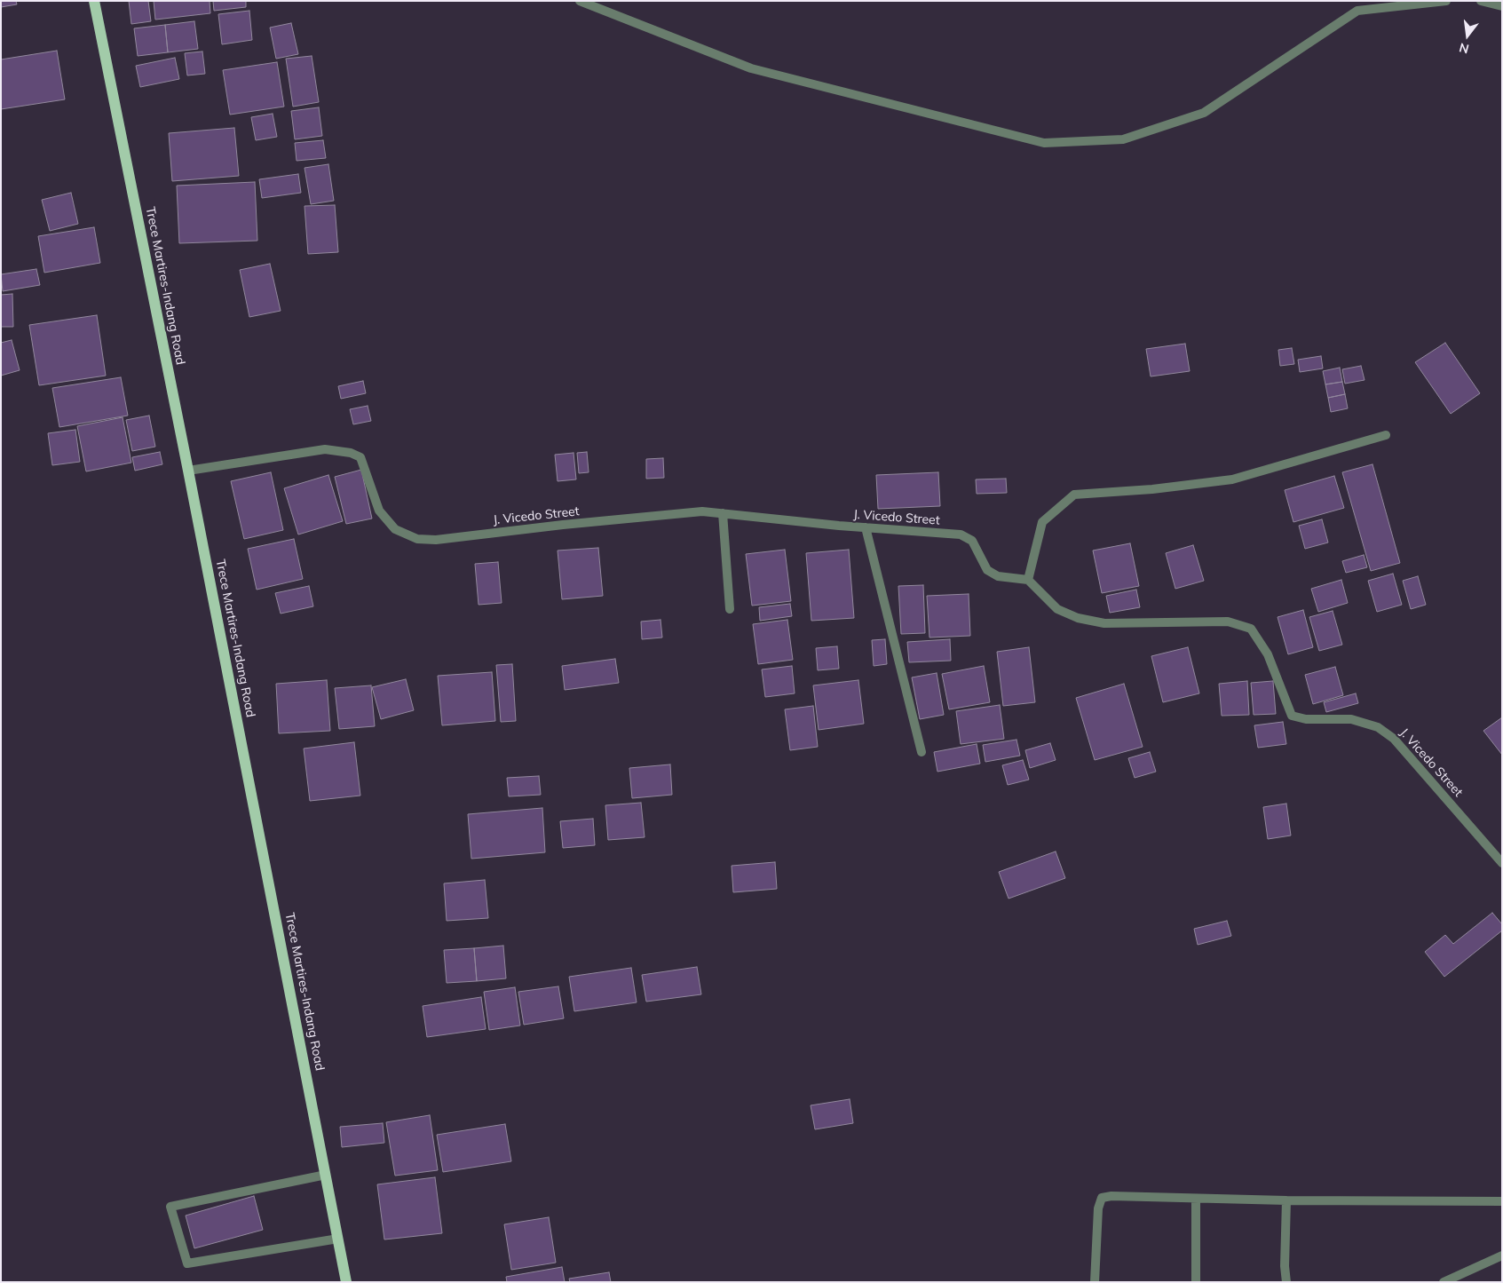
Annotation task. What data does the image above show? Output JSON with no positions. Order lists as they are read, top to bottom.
{
  "streets": {
    "main road": ["Trece Martires-Indang Road"],
    "street": ["J. Vicedo Street"]
  },
  "crossings": [
    ["Trece Martires-Indang Road", "J. Vicedo Street"]
  ],
  "north": "bottom"
}
